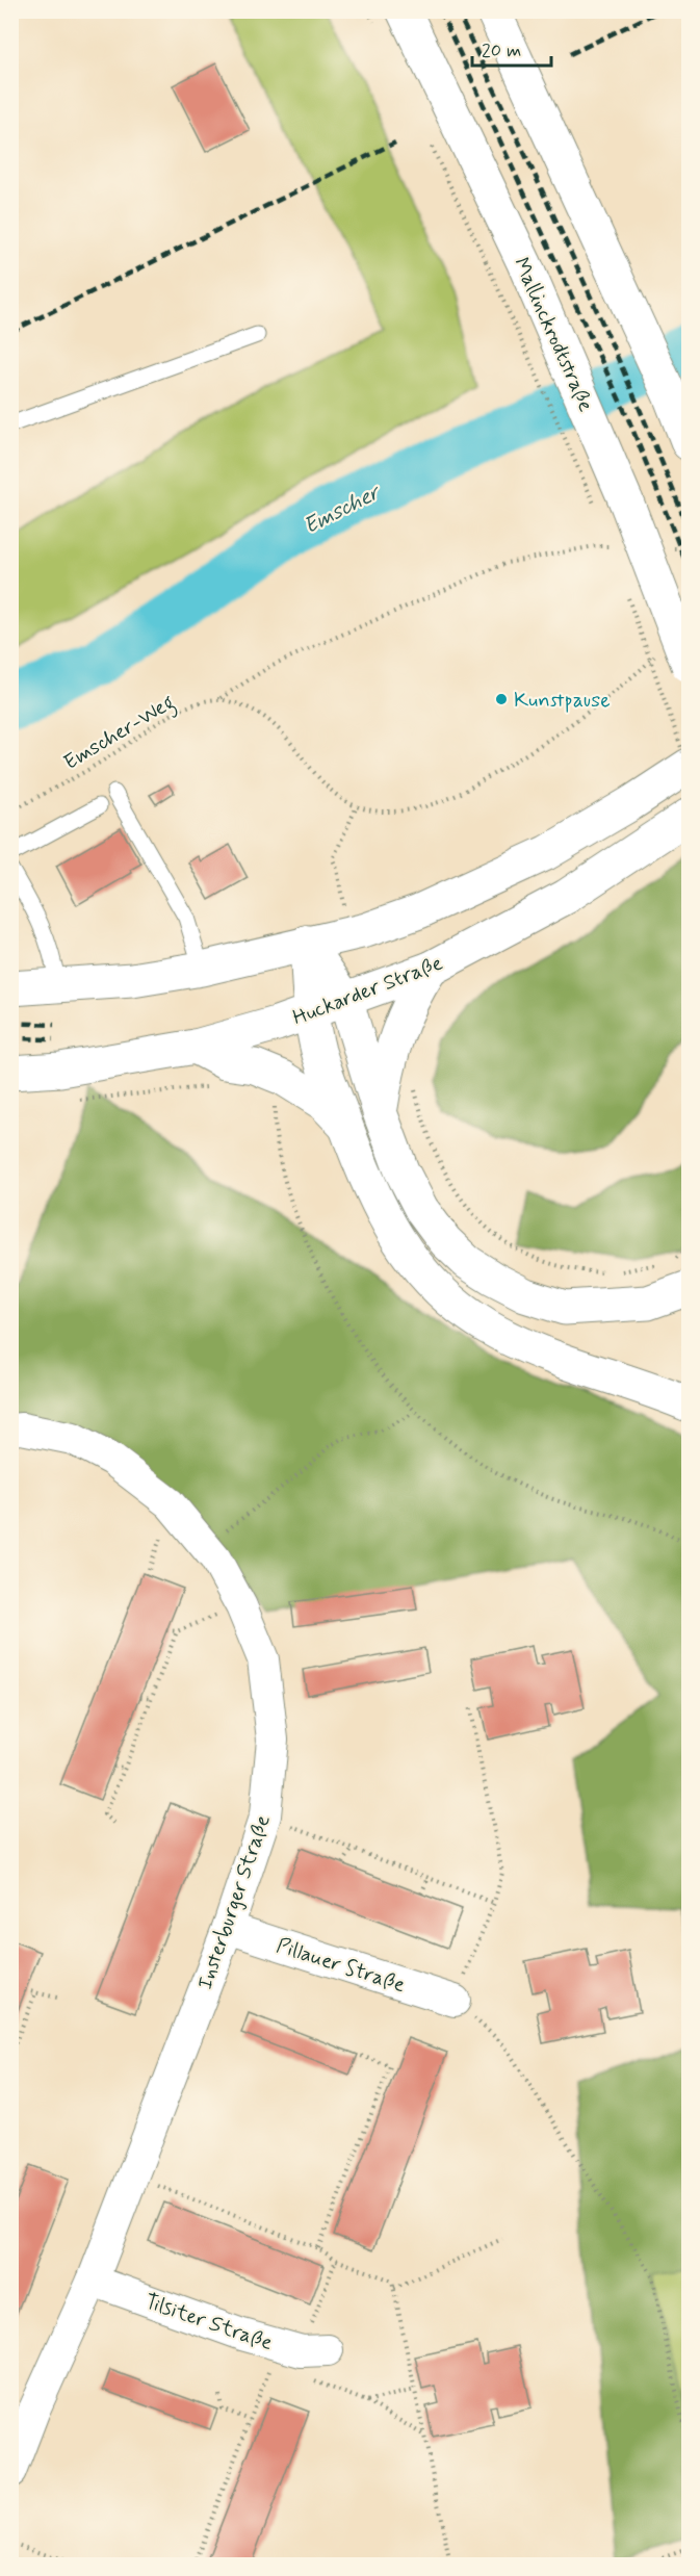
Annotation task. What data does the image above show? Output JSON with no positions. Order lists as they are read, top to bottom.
{
  "streets": {
    "main road": ["Mallinckrodtstraße", "Huckarder Straße"],
    "street": ["Insterburger Straße", "Pillauer Straße", "Tilsiter Straße"],
    "path": ["Emscher-Weg"]
  },
  "crossings": [
    ["Insterburger Straße", "Pillauer Straße"],
    ["Insterburger Straße", "Tilsiter Straße"]
  ],
  "water": ["Emscher"],
  "places": ["Kunstpause"],
  "scale_bar": "20 m"
}
